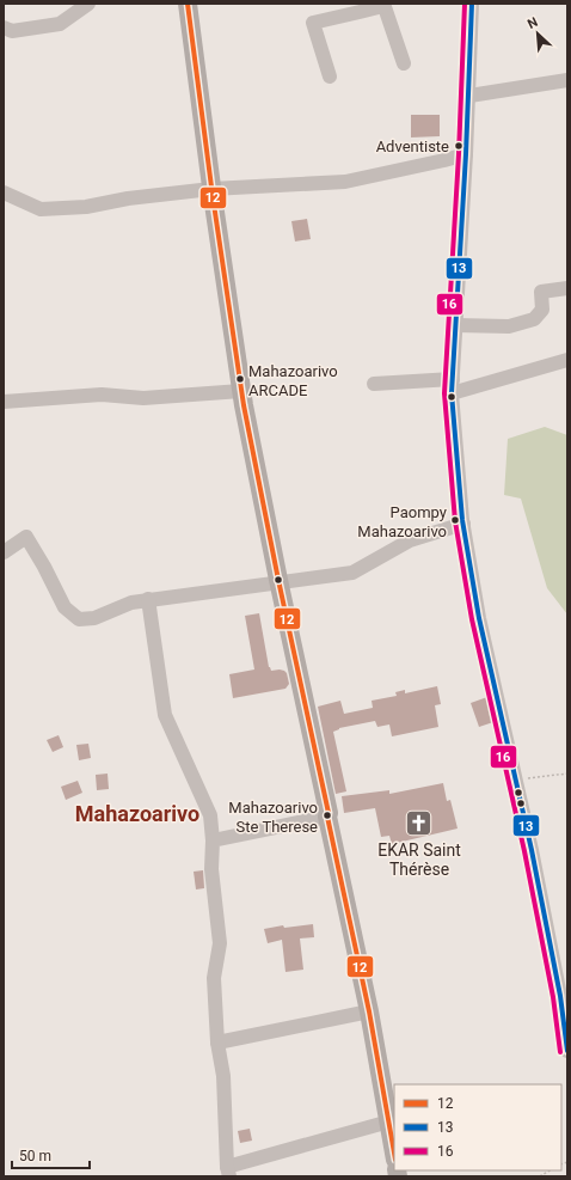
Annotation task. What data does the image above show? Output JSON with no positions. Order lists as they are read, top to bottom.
{
  "districts": ["Mahazoarivo"],
  "places": {
    "other": [
      "Adventiste",
      "Mahazoarivo ARCADE",
      "Paompy Mahazoarivo",
      "Mahazoarivo Ste Therese"
    ],
    "church": ["EKAR Saint Thérèse"]
  },
  "lines": ["transit line 12", "transit line 13", "transit line 16"],
  "legend": ["12", "13", "16"],
  "scale_bar": "50 m",
  "north": "top left"
}
